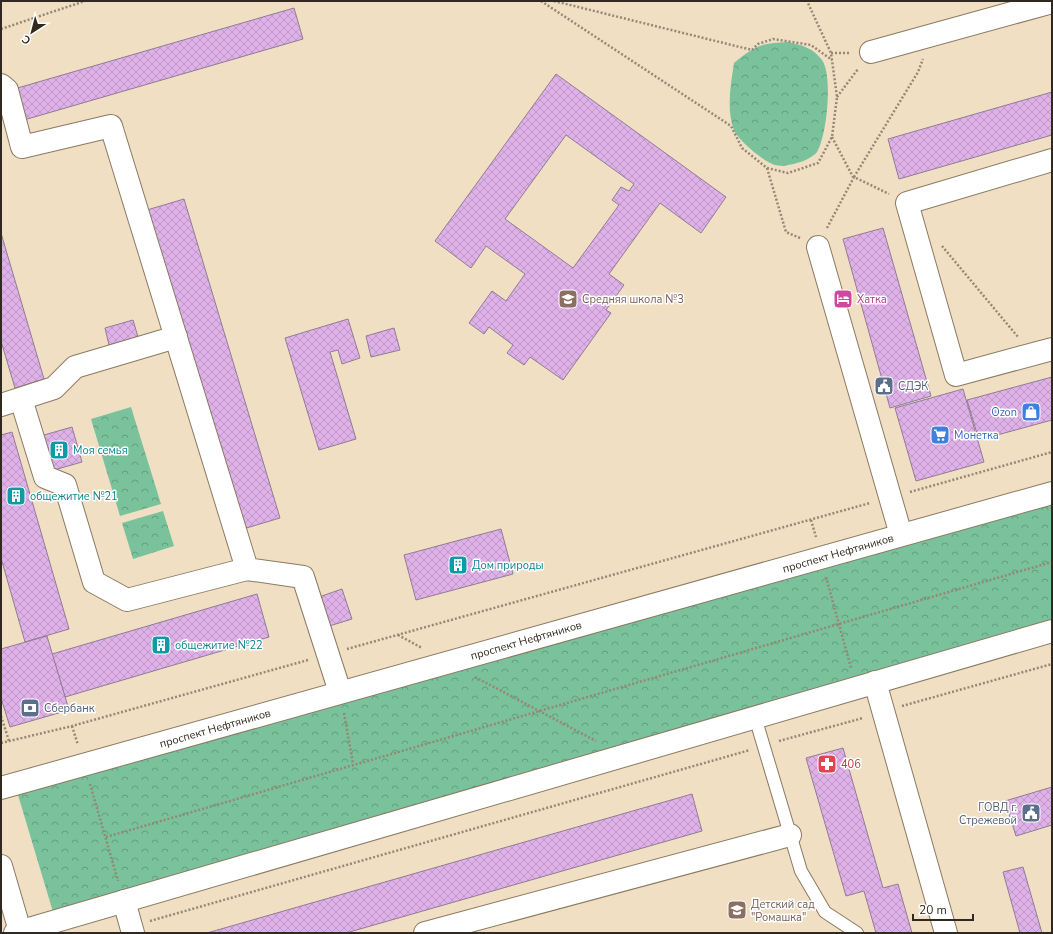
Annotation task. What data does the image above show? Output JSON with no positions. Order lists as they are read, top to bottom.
{
  "streets": {
    "street": ["проспект Нефтяников"]
  },
  "places": {
    "school or university": ["Средняя школа №3", "Детский сад \"Ромашка\""],
    "hotel": ["Хатка"],
    "public building": ["СДЭК", "ГОВД г. Стрежевой"],
    "shop": ["Ozon"],
    "supermarket": ["Монетка"],
    "building": [
      "Моя семья",
      "общежитие №21",
      "Дом природы",
      "общежитие №22"
    ],
    "bank": ["Сбербанк"],
    "pharmacy": ["406"]
  },
  "scale_bar": "20 m",
  "north": "bottom left"
}
